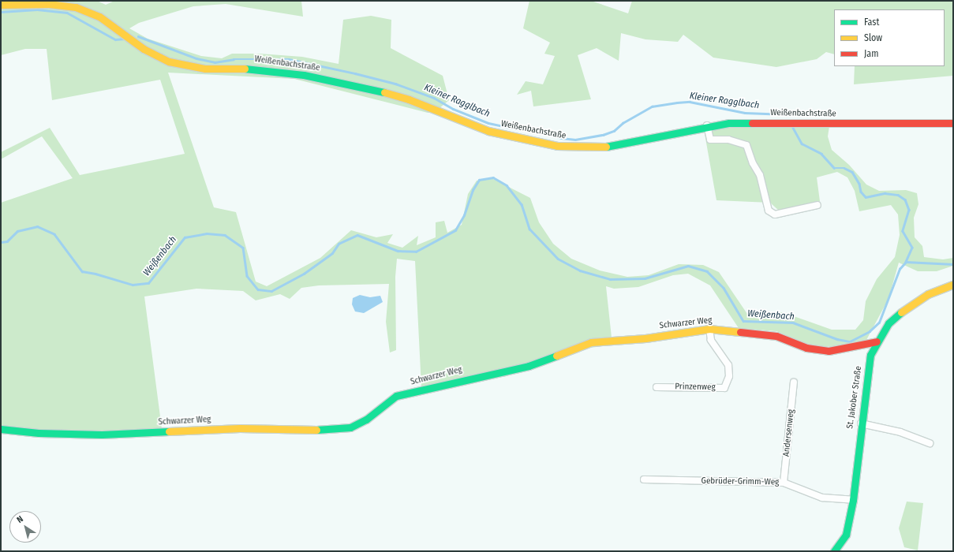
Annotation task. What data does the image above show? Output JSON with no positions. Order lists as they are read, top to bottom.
{
  "streets": {
    "main road": ["Weißenbachstraße", "Schwarzer Weg", "St. Jakober Straße"],
    "street": ["Prinzenweg", "Andersenweg", "Gebrüder-Grimm-Weg"]
  },
  "crossings": [
    ["Schwarzer Weg", "Prinzenweg"],
    ["Schwarzer Weg", "St. Jakober Straße"],
    ["St. Jakober Straße", "Gebrüder-Grimm-Weg"],
    ["Andersenweg", "Gebrüder-Grimm-Weg"]
  ],
  "water": ["Kleiner Ragglbach", "Weißenbach"],
  "legend": ["Fast", "Slow", "Jam"],
  "north": "top left"
}
